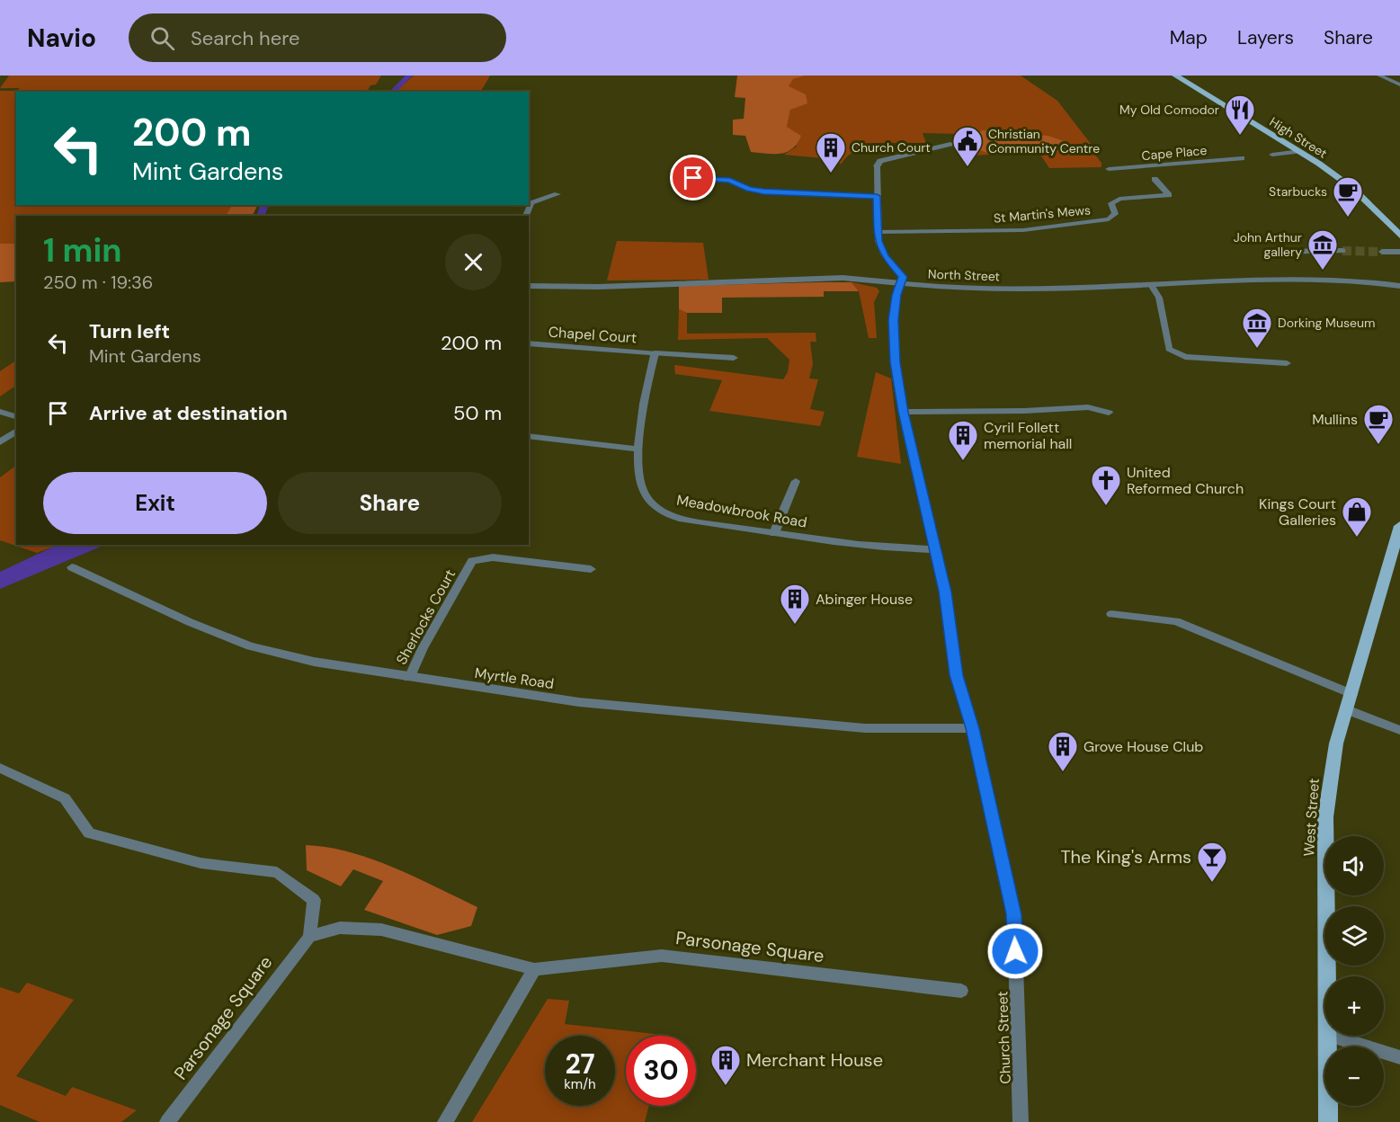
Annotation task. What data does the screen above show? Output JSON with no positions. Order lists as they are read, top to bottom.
{
  "streets": {
    "main road": ["High Street", "West Street"],
    "street": [
      "Cape Place",
      "St Martin's Mews",
      "North Street",
      "Chapel Court",
      "Meadowbrook Road",
      "Sherlocks Court",
      "Myrtle Road",
      "Parsonage Square",
      "Church Street"
    ]
  },
  "crossings": [
    ["North Street", "Church Street"],
    ["Chapel Court", "Meadowbrook Road"],
    ["Meadowbrook Road", "Church Street"],
    ["Sherlocks Court", "Myrtle Road"],
    ["Myrtle Road", "Church Street"]
  ],
  "places": {
    "restaurant": ["My Old Comodor"],
    "public building": ["Christian Community Centre"],
    "building": [
      "Church Court",
      "Cyril Follett memorial hall",
      "Abinger House",
      "Grove House Club",
      "Merchant House"
    ],
    "cafe": ["Starbucks", "Mullins"],
    "museum": ["John Arthur gallery", "Dorking Museum"],
    "church": ["United Reformed Church"],
    "shop": ["Kings Court Galleries"],
    "bar": ["The King's Arms"]
  },
  "page": {
    "header": "Navio",
    "search": "Search here",
    "nav": ["Map", "Layers", "Share"],
    "turn": ["200 m", "Mint Gardens"],
    "heading": ["1 min", "250 m · 19:36"],
    "list": [
      {
        "name": "Turn left",
        "note": "Mint Gardens",
        "value": "200 m"
      },
      {
        "name": "Arrive at destination",
        "value": "50 m"
      }
    ],
    "buttons": ["Exit", "Share"],
    "map_buttons": ["+", "−"],
    "speed": "27 km/h",
    "limit": "30"
  }
}
